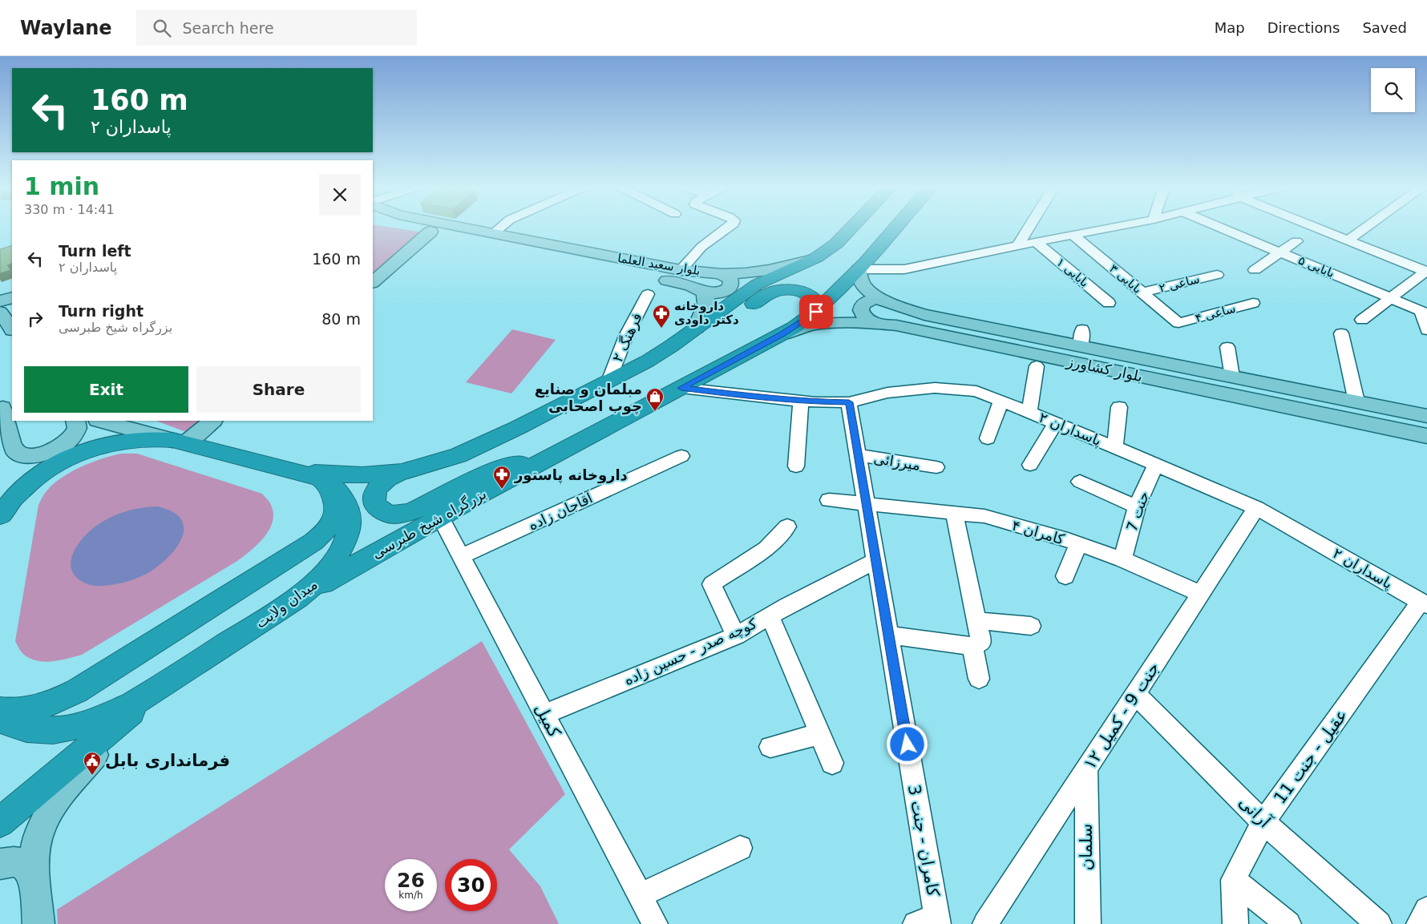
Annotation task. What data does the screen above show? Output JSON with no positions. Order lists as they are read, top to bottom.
{
  "streets": {
    "highway": ["بزرگراه شیخ طبرسی", "میدان ولایت"],
    "main road": ["بلوار سعید العلما", "بلوار کشاورز"],
    "street": [
      "بابایی ۵",
      "بابایی ۱",
      "بابایی ۳",
      "ساعی ۲",
      "ساعی ۴",
      "فرهنگ ۲",
      "پاسداران ۲",
      "میرزائی",
      "آقاجان زاده",
      "جنت 7",
      "کامران ۴",
      "کوچه صدر - حسین زاده",
      "جنت 9 - کمیل ۱۲",
      "کمیل",
      "عقیل - جنت 11",
      "آرانی",
      "کامران - جنت 3",
      "سلمان"
    ]
  },
  "crossings": [
    ["بابایی ۳", "ساعی ۲"],
    ["بابایی ۳", "ساعی ۴"],
    ["بلوار کشاورز", "بزرگراه شیخ طبرسی"],
    ["پاسداران ۲", "جنت 7"],
    ["پاسداران ۲", "بزرگراه شیخ طبرسی"],
    ["پاسداران ۲", "جنت 9 - کمیل ۱۲"],
    ["پاسداران ۲", "عقیل - جنت 11"],
    ["پاسداران ۲", "کامران - جنت 3"],
    ["میرزائی", "کامران - جنت 3"],
    ["آقاجان زاده", "کمیل"],
    ["جنت 7", "کامران ۴"],
    ["بزرگراه شیخ طبرسی", "میدان ولایت"],
    ["بزرگراه شیخ طبرسی", "کمیل"],
    ["کامران ۴", "جنت 9 - کمیل ۱۲"],
    ["کامران ۴", "کامران - جنت 3"],
    ["کوچه صدر - حسین زاده", "کمیل"],
    ["کوچه صدر - حسین زاده", "کامران - جنت 3"],
    ["جنت 9 - کمیل ۱۲", "آرانی"],
    ["جنت 9 - کمیل ۱۲", "سلمان"],
    ["عقیل - جنت 11", "آرانی"]
  ],
  "places": {
    "pharmacy": ["داروخانه دکتر داودی", "داروخانه پاستور"],
    "shop": ["مبلمان و صنایع چوب اصحابی"],
    "public building": ["فرمانداری بابل"]
  },
  "page": {
    "header": "Waylane",
    "search": "Search here",
    "nav": ["Map", "Directions", "Saved"],
    "turn": ["160 m", "پاسداران ۲"],
    "heading": ["1 min", "330 m · 14:41"],
    "list": [
      {
        "name": "Turn left",
        "note": "پاسداران ۲",
        "value": "160 m"
      },
      {
        "name": "Turn right",
        "note": "بزرگراه شیخ طبرسی",
        "value": "80 m"
      }
    ],
    "buttons": ["Exit", "Share"],
    "speed": "26 km/h",
    "limit": "30"
  }
}
